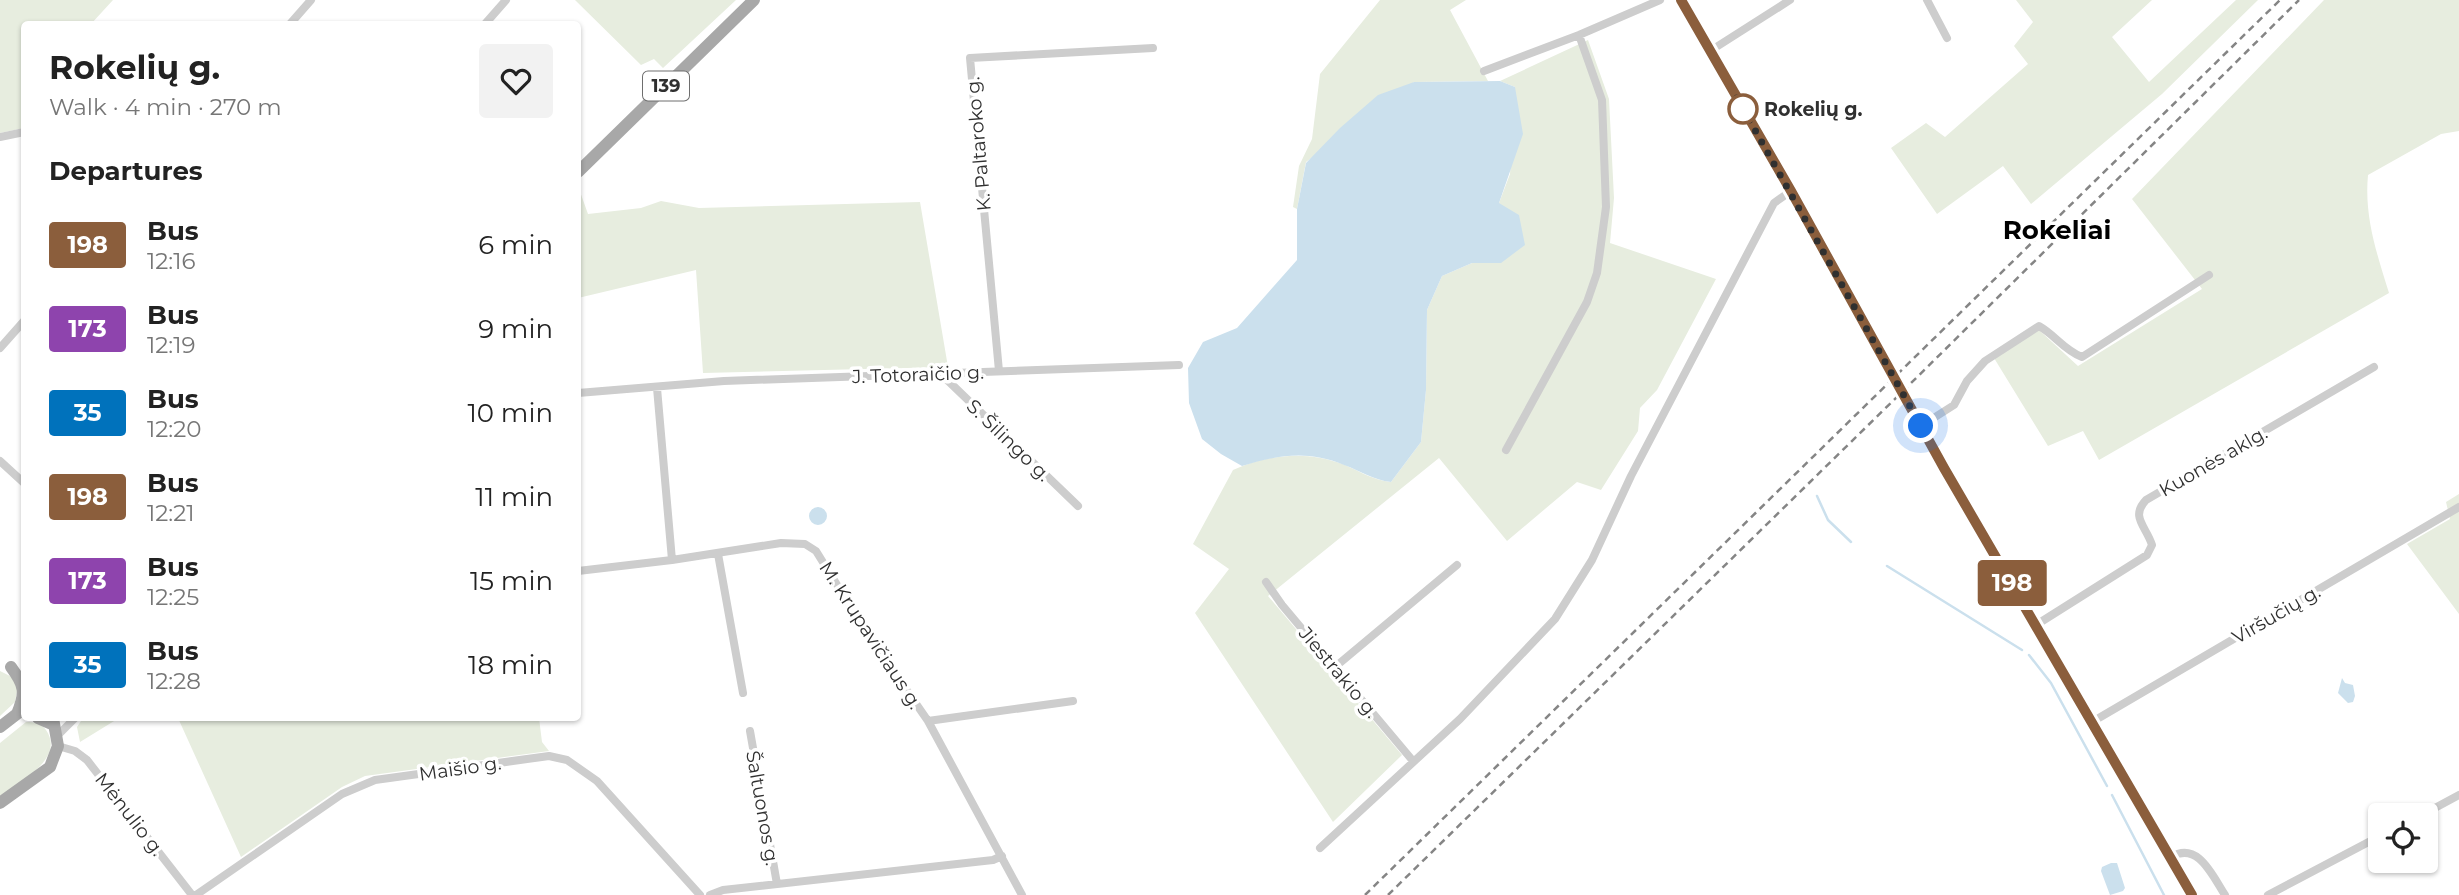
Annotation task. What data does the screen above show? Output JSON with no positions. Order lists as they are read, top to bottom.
{
  "streets": {
    "main road": ["139"],
    "street": [
      "K. Paltaroko g.",
      "J. Totoraičio g.",
      "S. Šilingo g.",
      "Kuonės aklg.",
      "Viršučių g.",
      "M. Krupavičiaus g.",
      "Jiestrakio g.",
      "Maišio g.",
      "Šaltuonos g.",
      "Mėnulio g."
    ]
  },
  "crossings": [
    ["K. Paltaroko g.", "J. Totoraičio g."],
    ["J. Totoraičio g.", "S. Šilingo g."],
    ["Maišio g.", "Mėnulio g."]
  ],
  "districts": ["Rokeliai"],
  "places": ["Rokelių g."],
  "lines": ["bus line 198"],
  "page": {
    "on_map": "198",
    "heading": [
      ["Rokelių g.", "Walk · 4 min · 270 m"],
      "Departures"
    ],
    "list": [
      {
        "mark": "198",
        "name": "Bus",
        "note": "12:16",
        "value": "6 min"
      },
      {
        "mark": "173",
        "name": "Bus",
        "note": "12:19",
        "value": "9 min"
      },
      {
        "mark": "35",
        "name": "Bus",
        "note": "12:20",
        "value": "10 min"
      },
      {
        "mark": "198",
        "name": "Bus",
        "note": "12:21",
        "value": "11 min"
      },
      {
        "mark": "173",
        "name": "Bus",
        "note": "12:25",
        "value": "15 min"
      },
      {
        "mark": "35",
        "name": "Bus",
        "note": "12:28",
        "value": "18 min"
      }
    ]
  }
}
